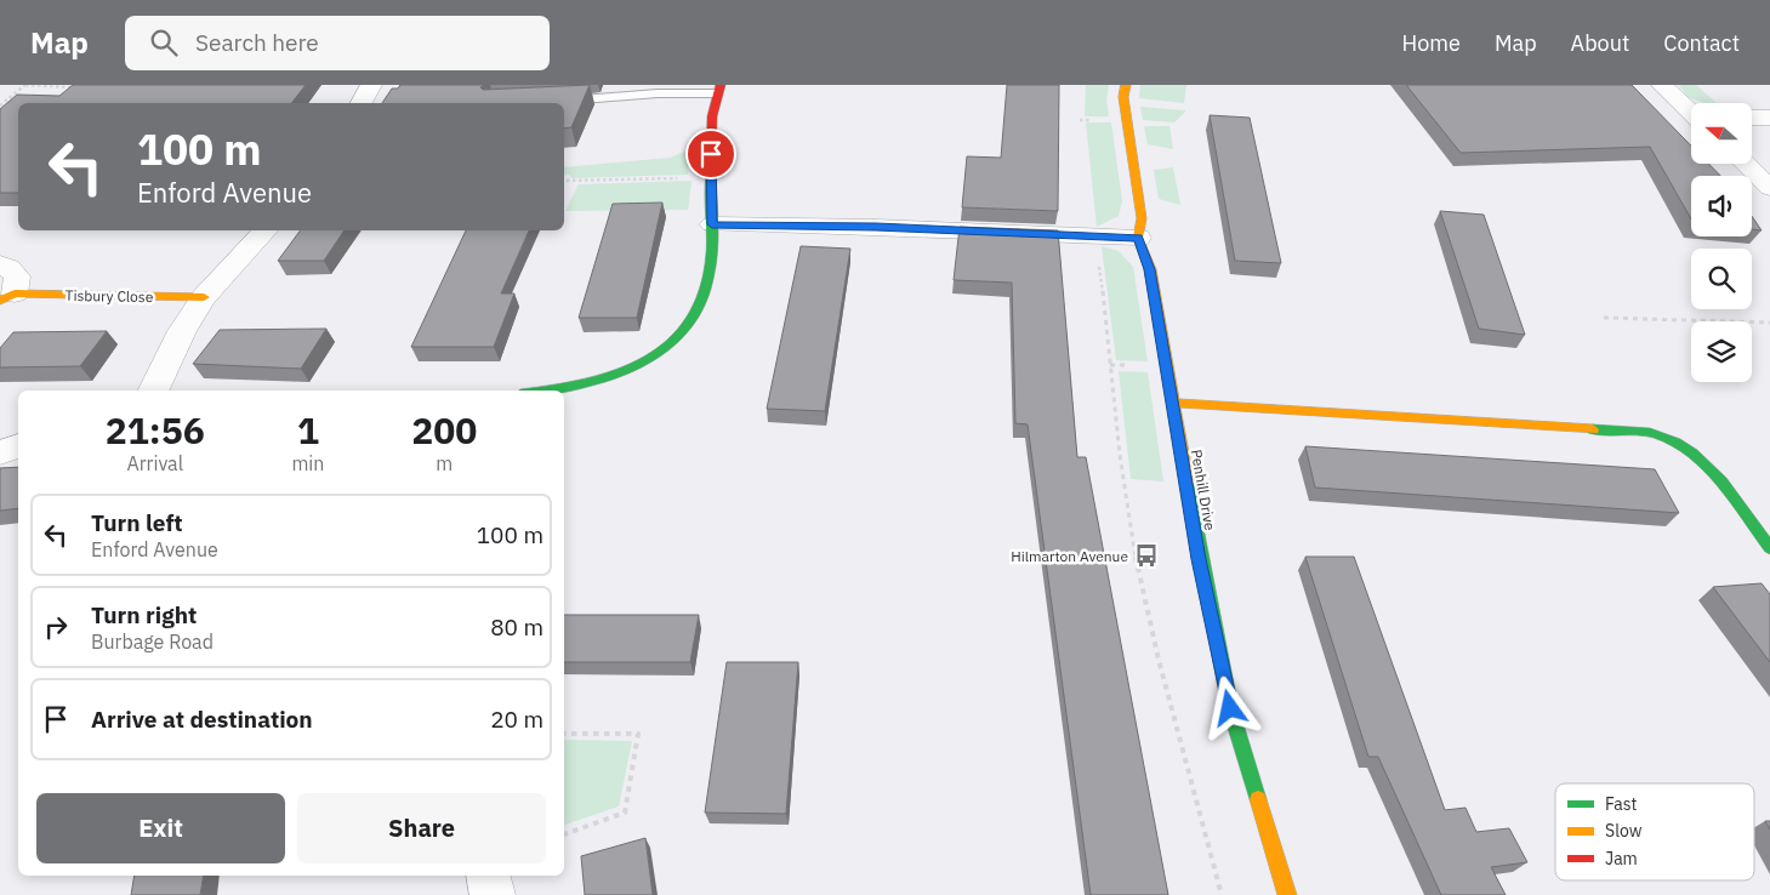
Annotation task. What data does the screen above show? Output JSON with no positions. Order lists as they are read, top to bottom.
{
  "streets": {
    "street": ["Tisbury Close", "Penhill Drive"]
  },
  "places": {
    "bus stop": ["Hilmarton Avenue"]
  },
  "legend": ["Fast", "Slow", "Jam"],
  "north": "left",
  "page": {
    "header": "Map",
    "search": "Search here",
    "nav": [
      "Home",
      "Map",
      "About",
      "Contact"
    ],
    "turn": ["100 m", "Enford Avenue"],
    "eta": [
      "21:56",
      "Arrival",
      "1",
      "min",
      "200",
      "m"
    ],
    "list": [
      {
        "name": "Turn left",
        "note": "Enford Avenue",
        "value": "100 m"
      },
      {
        "name": "Turn right",
        "note": "Burbage Road",
        "value": "80 m"
      },
      {
        "name": "Arrive at destination",
        "value": "20 m"
      }
    ],
    "buttons": ["Exit", "Share"]
  }
}
